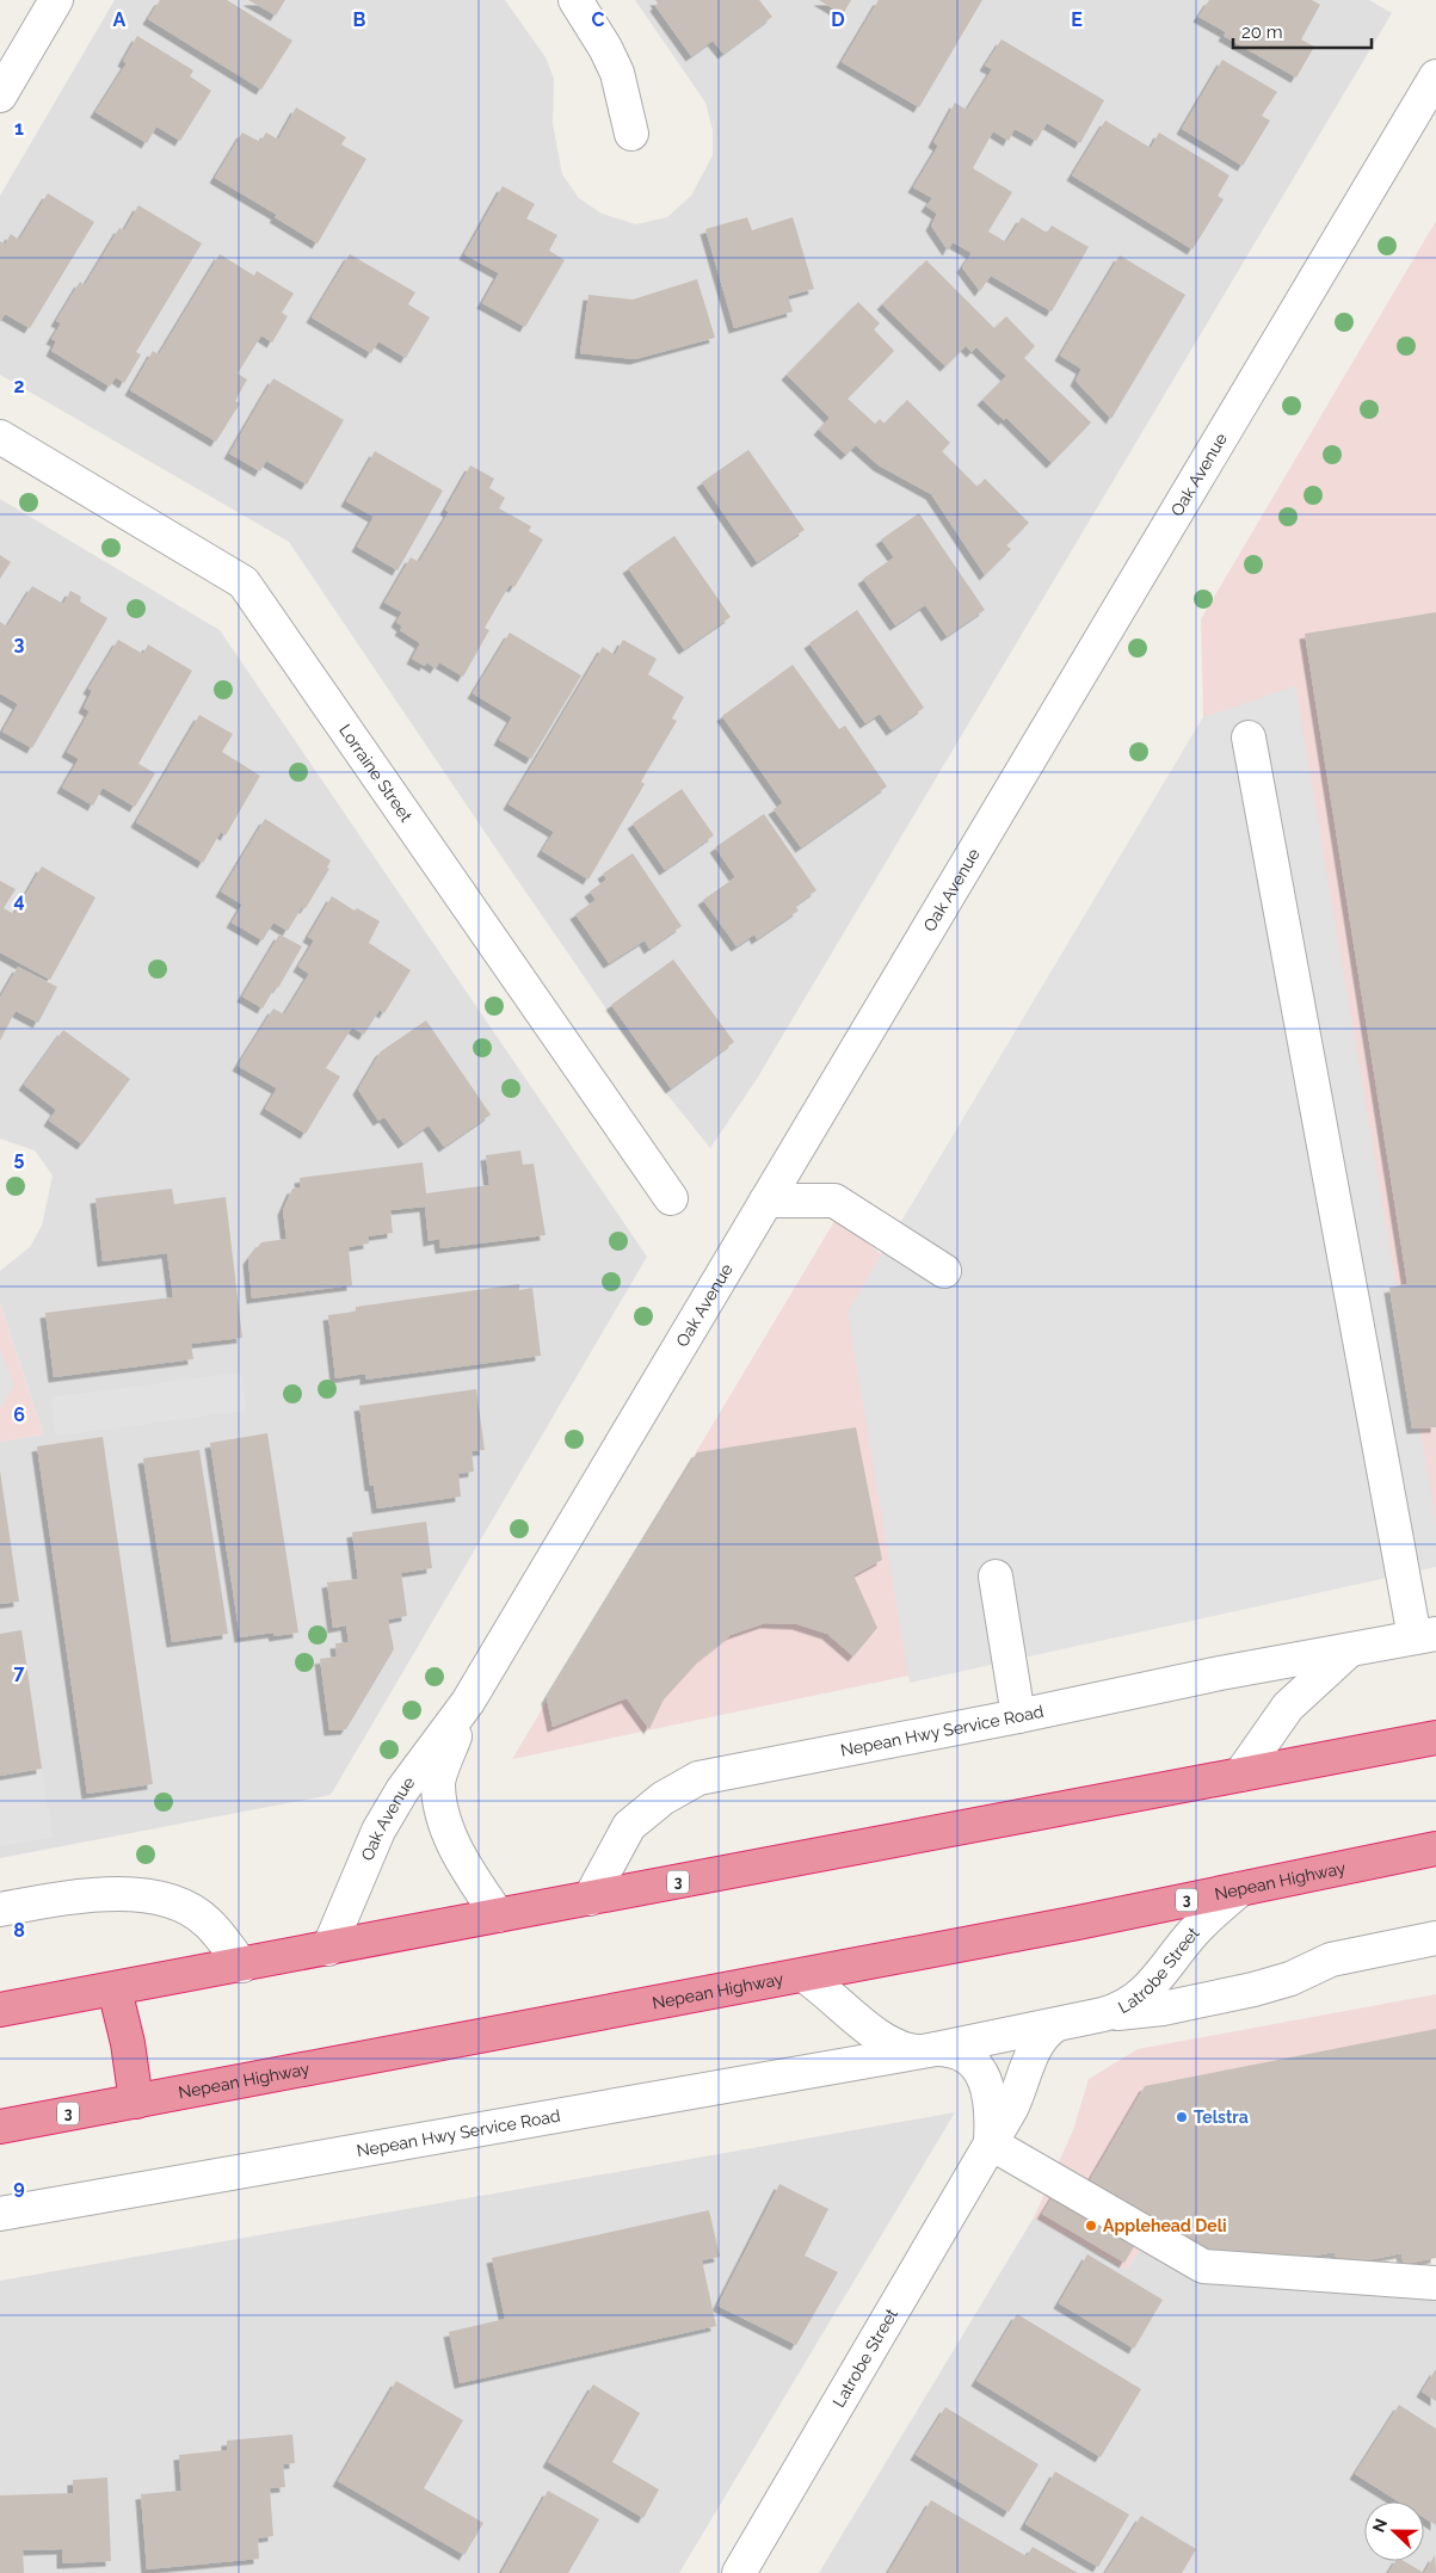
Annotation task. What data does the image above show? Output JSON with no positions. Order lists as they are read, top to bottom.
{
  "streets": {
    "highway": ["Nepean Highway", "3"],
    "street": [
      "Oak Avenue",
      "Lorraine Street",
      "Nepean Hwy Service Road",
      "Latrobe Street"
    ]
  },
  "crossings": [
    ["Oak Avenue", "3"],
    ["Nepean Hwy Service Road", "Nepean Highway"],
    ["Nepean Hwy Service Road", "3"],
    ["Nepean Hwy Service Road", "Latrobe Street"],
    ["Nepean Highway", "Latrobe Street"]
  ],
  "places": ["Telstra", "Applehead Deli"],
  "scale_bar": "20 m",
  "north": "left",
  "grid": {
    "columns": [
      "A",
      "B",
      "C",
      "D",
      "E"
    ],
    "rows": [
      "1",
      "2",
      "3",
      "4",
      "5",
      "6",
      "7",
      "8",
      "9"
    ]
  }
}
